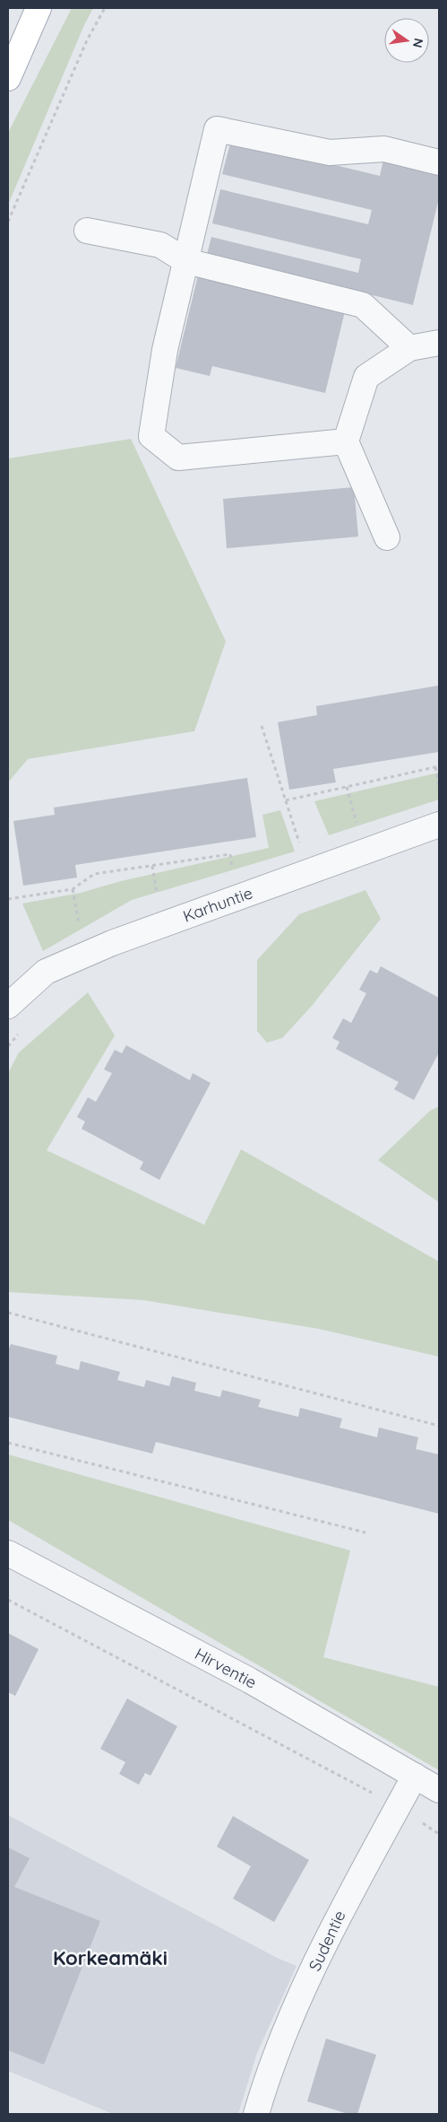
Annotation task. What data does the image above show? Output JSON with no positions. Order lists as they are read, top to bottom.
{
  "streets": {
    "street": ["Karhuntie", "Hirventie", "Sudentie"]
  },
  "crossings": [
    ["Hirventie", "Sudentie"]
  ],
  "districts": ["Korkeamäki"],
  "north": "right"
}
